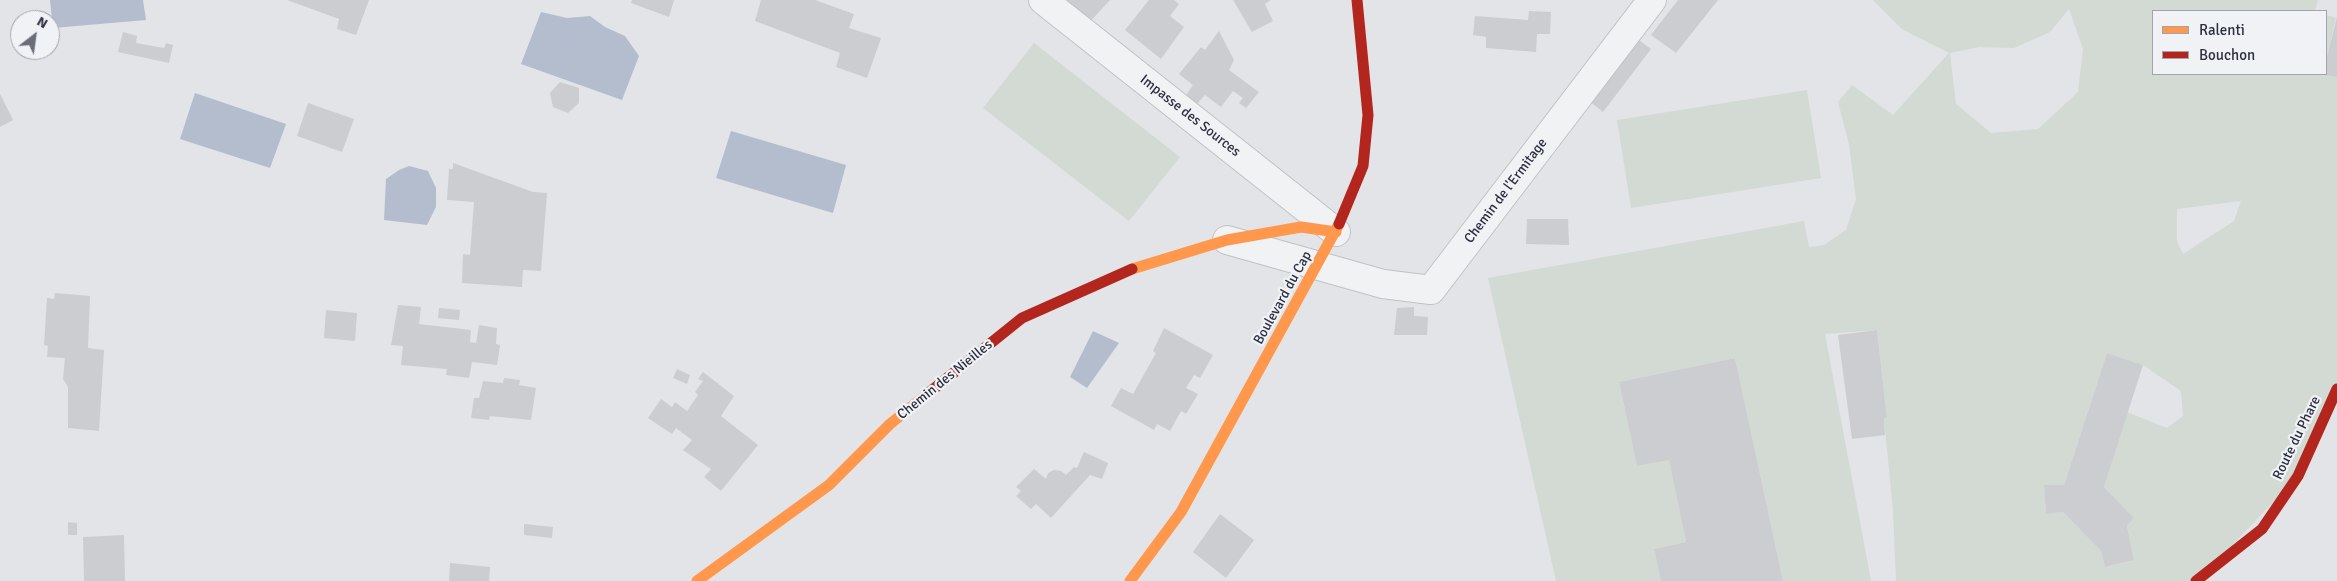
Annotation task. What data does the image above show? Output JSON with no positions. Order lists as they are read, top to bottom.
{
  "streets": {
    "street": [
      "Impasse des Sources",
      "Chemin de l'Ermitage",
      "Boulevard du Cap",
      "Chemin des Nieilles",
      "Route du Phare"
    ]
  },
  "crossings": [
    ["Impasse des Sources", "Boulevard du Cap"],
    ["Impasse des Sources", "Chemin des Nieilles"],
    ["Chemin de l'Ermitage", "Boulevard du Cap"],
    ["Boulevard du Cap", "Chemin des Nieilles"]
  ],
  "legend": ["Ralenti", "Bouchon"],
  "north": "top right"
}
